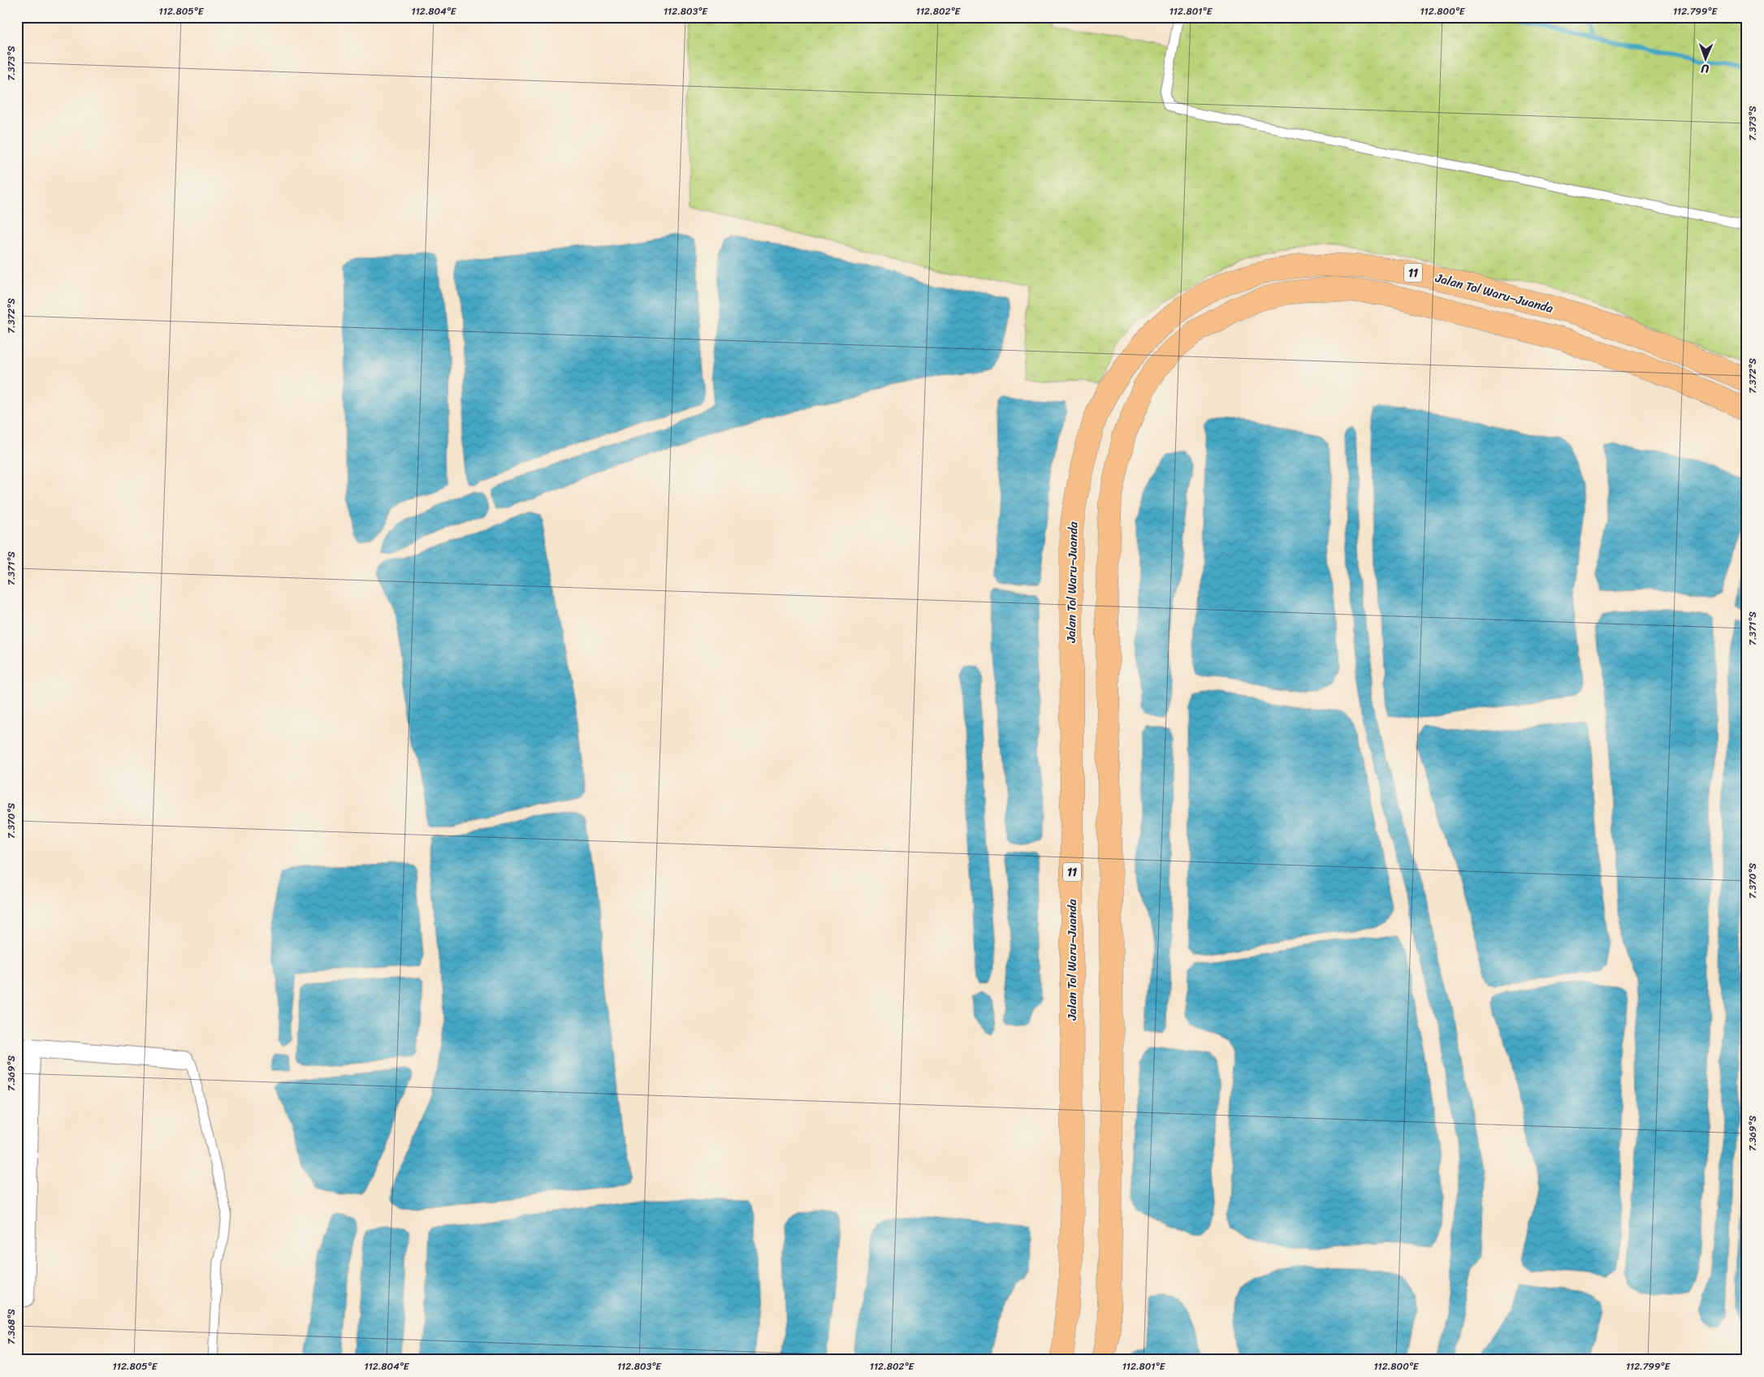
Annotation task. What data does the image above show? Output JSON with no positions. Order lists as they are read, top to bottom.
{
  "streets": {
    "highway": ["11", "Jalan Tol Waru–Juanda"]
  },
  "north": "bottom",
  "coordinates": [
    "112.805°E",
    "112.804°E",
    "112.803°E",
    "112.802°E",
    "112.801°E",
    "112.800°E",
    "112.799°E",
    "7.373°S",
    "7.372°S",
    "7.371°S",
    "7.370°S",
    "7.369°S",
    "7.368°S"
  ]
}
